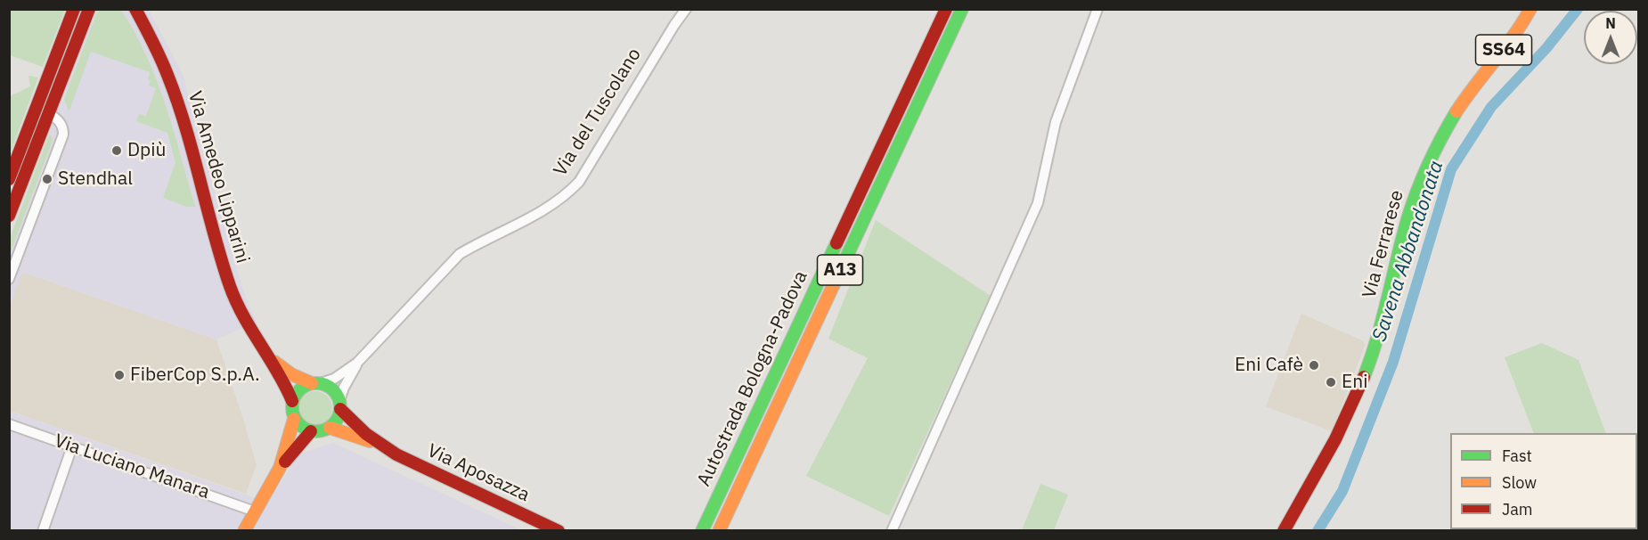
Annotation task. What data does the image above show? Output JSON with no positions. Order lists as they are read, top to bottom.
{
  "streets": {
    "main road": [
      "SS64",
      "Via Amedeo Lipparini",
      "Via Ferrarese",
      "A13",
      "Autostrada Bologna-Padova",
      "Via Aposazza"
    ],
    "street": ["Via del Tuscolano", "Via Luciano Manara"]
  },
  "crossings": [
    ["Via del Tuscolano", "Via Amedeo Lipparini"],
    ["Via del Tuscolano", "Via Aposazza"],
    ["Via Amedeo Lipparini", "Via Aposazza"]
  ],
  "water": ["Savena Abbandonata"],
  "places": [
    "Dpiù",
    "Stendhal",
    "Eni Cafè",
    "FiberCop S.p.A.",
    "Eni"
  ],
  "legend": ["Fast", "Slow", "Jam"],
  "north": "top"
}
